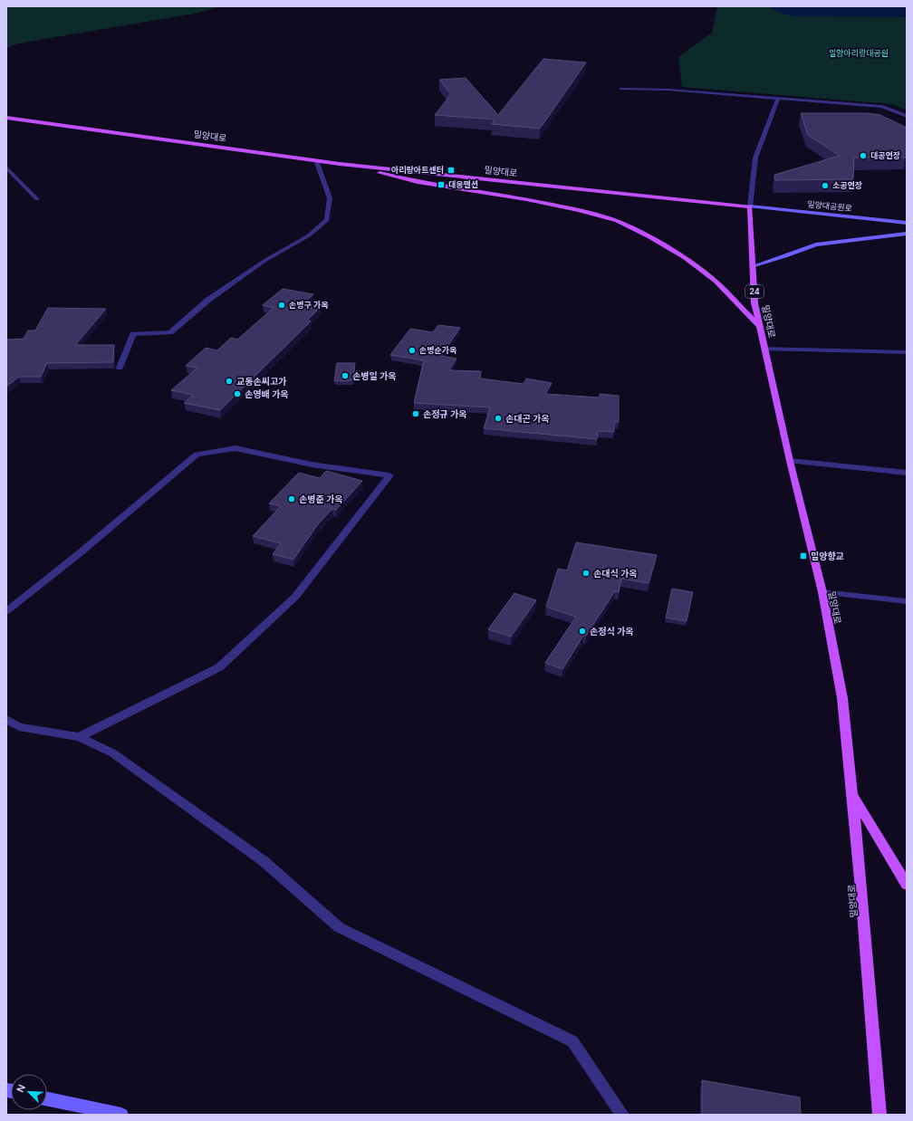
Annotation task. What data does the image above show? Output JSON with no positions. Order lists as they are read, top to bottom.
{
  "streets": {
    "main road": ["밀양대로", "밀양대공원로", "24"]
  },
  "crossings": [
    ["밀양대로", "밀양대공원로"]
  ],
  "parks": ["밀양아리랑대공원"],
  "places": {
    "other": [
      "대공연장",
      "소공연장",
      "손병구 가옥",
      "손병순가옥",
      "손병일 가옥",
      "교동손씨고가",
      "손영배 가옥",
      "손정규 가옥",
      "손대곤 가옥",
      "손병준 가옥",
      "손대식 가옥",
      "손정식 가옥"
    ],
    "transit": ["아리랑아트센터", "대웅맨션", "밀양향교"]
  },
  "north": "top left"
}
